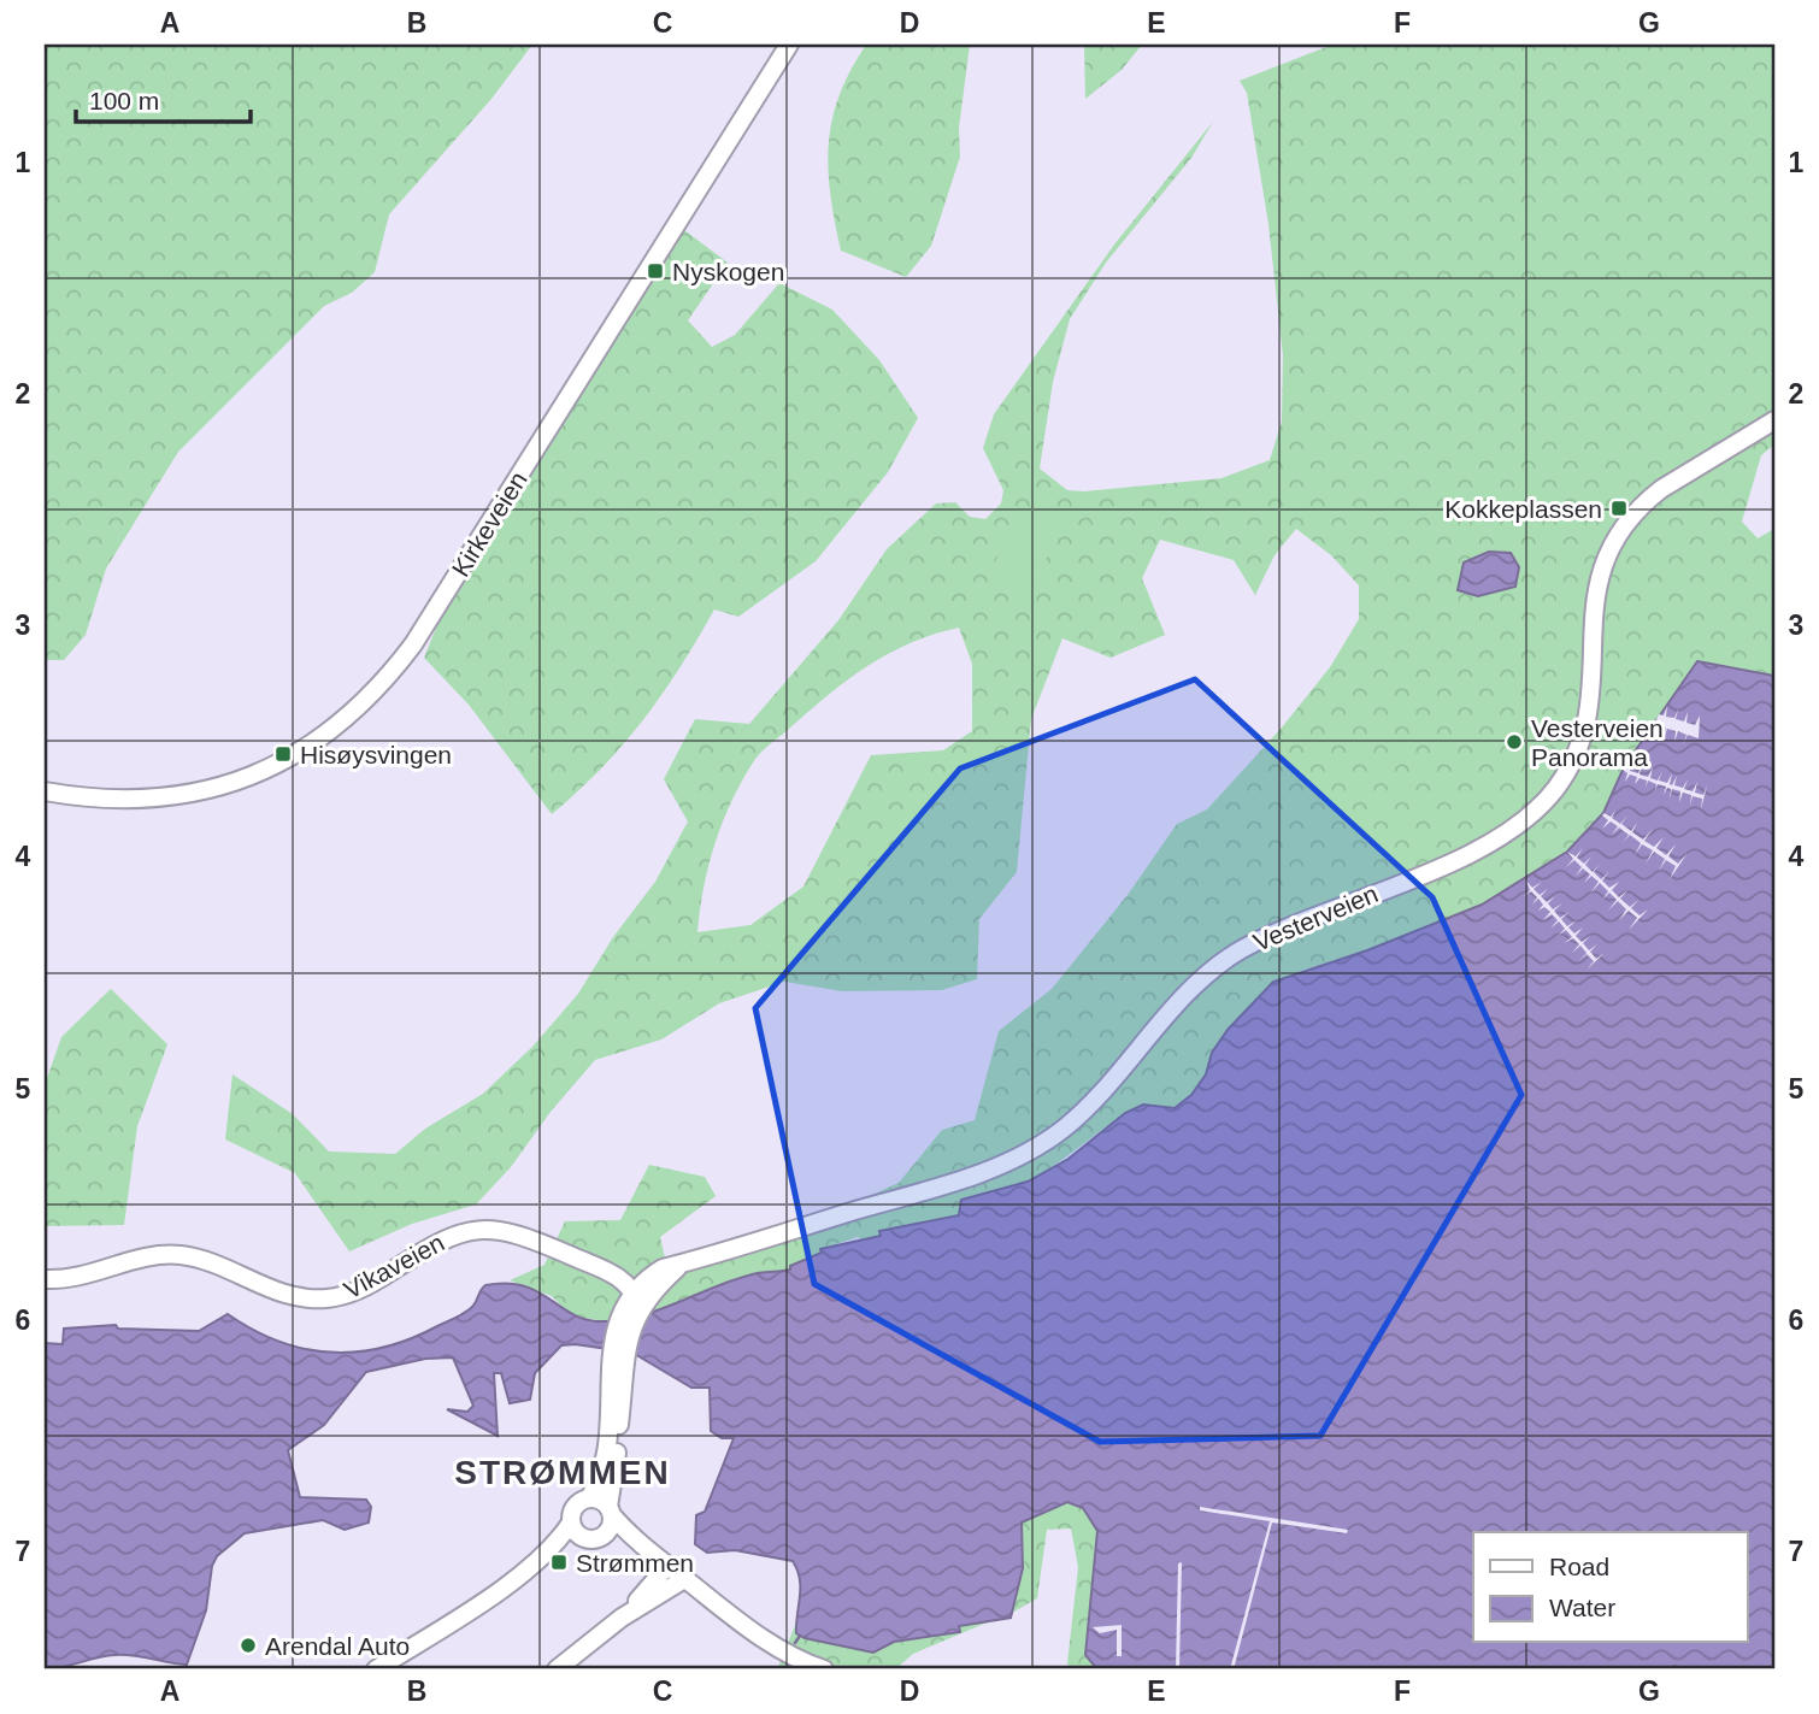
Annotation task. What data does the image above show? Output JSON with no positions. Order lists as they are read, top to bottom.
{
  "streets": {
    "main road": ["Kirkeveien", "Vesterveien", "Vikaveien"]
  },
  "crossings": [
    ["Vesterveien", "Vikaveien"]
  ],
  "districts": ["STRØMMEN"],
  "places": {
    "transit": [
      "Nyskogen",
      "Kokkeplassen",
      "Hisøysvingen",
      "Strømmen"
    ],
    "other": ["Vesterveien Panorama", "Arendal Auto"]
  },
  "legend": ["Road", "Water"],
  "scale_bar": "100 m",
  "grid": {
    "columns": [
      "A",
      "B",
      "C",
      "D",
      "E",
      "F",
      "G"
    ],
    "rows": [
      "1",
      "2",
      "3",
      "4",
      "5",
      "6",
      "7"
    ]
  }
}
